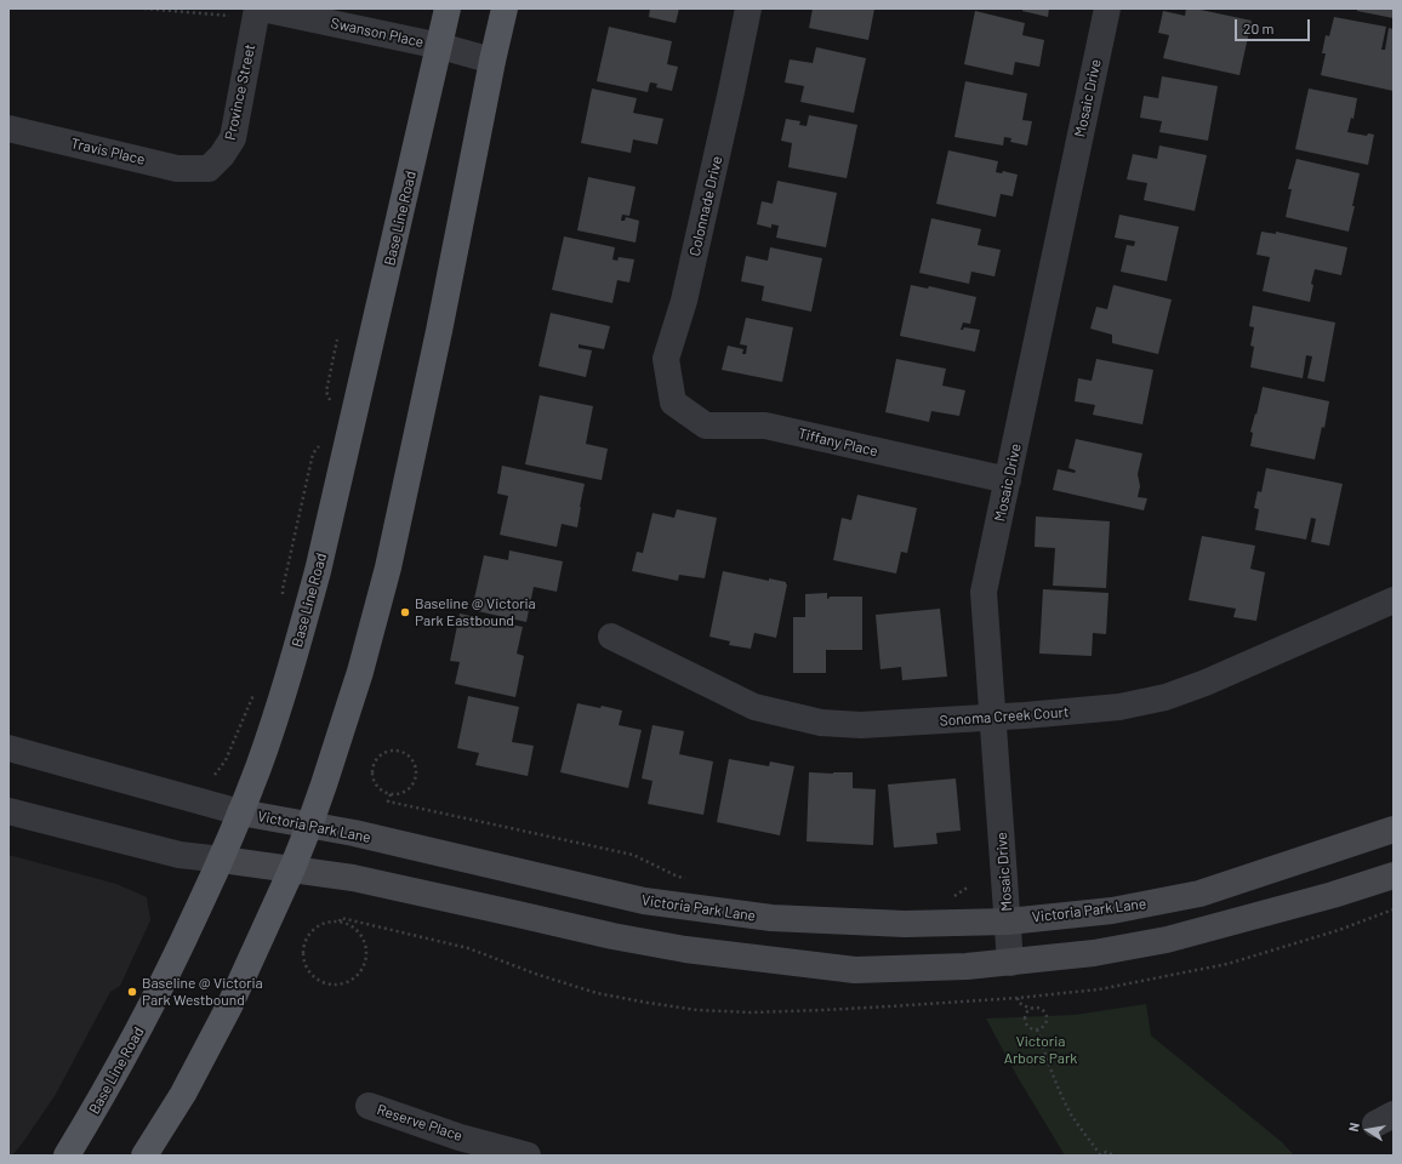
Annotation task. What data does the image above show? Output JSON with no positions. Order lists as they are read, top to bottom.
{
  "streets": {
    "main road": ["Base Line Road", "Victoria Park Lane"],
    "street": [
      "Swanson Place",
      "Province Street",
      "Mosaic Drive",
      "Travis Place",
      "Colonnade Drive",
      "Tiffany Place",
      "Sonoma Creek Court",
      "Reserve Place"
    ]
  },
  "crossings": [
    ["Swanson Place", "Base Line Road"],
    ["Province Street", "Travis Place"],
    ["Mosaic Drive", "Tiffany Place"],
    ["Mosaic Drive", "Sonoma Creek Court"],
    ["Mosaic Drive", "Victoria Park Lane"],
    ["Colonnade Drive", "Tiffany Place"],
    ["Base Line Road", "Victoria Park Lane"]
  ],
  "parks": ["Victoria Arbors Park"],
  "places": ["Baseline @ Victoria Park Eastbound", "Baseline @ Victoria Park Westbound"],
  "scale_bar": "20 m",
  "north": "left"
}
